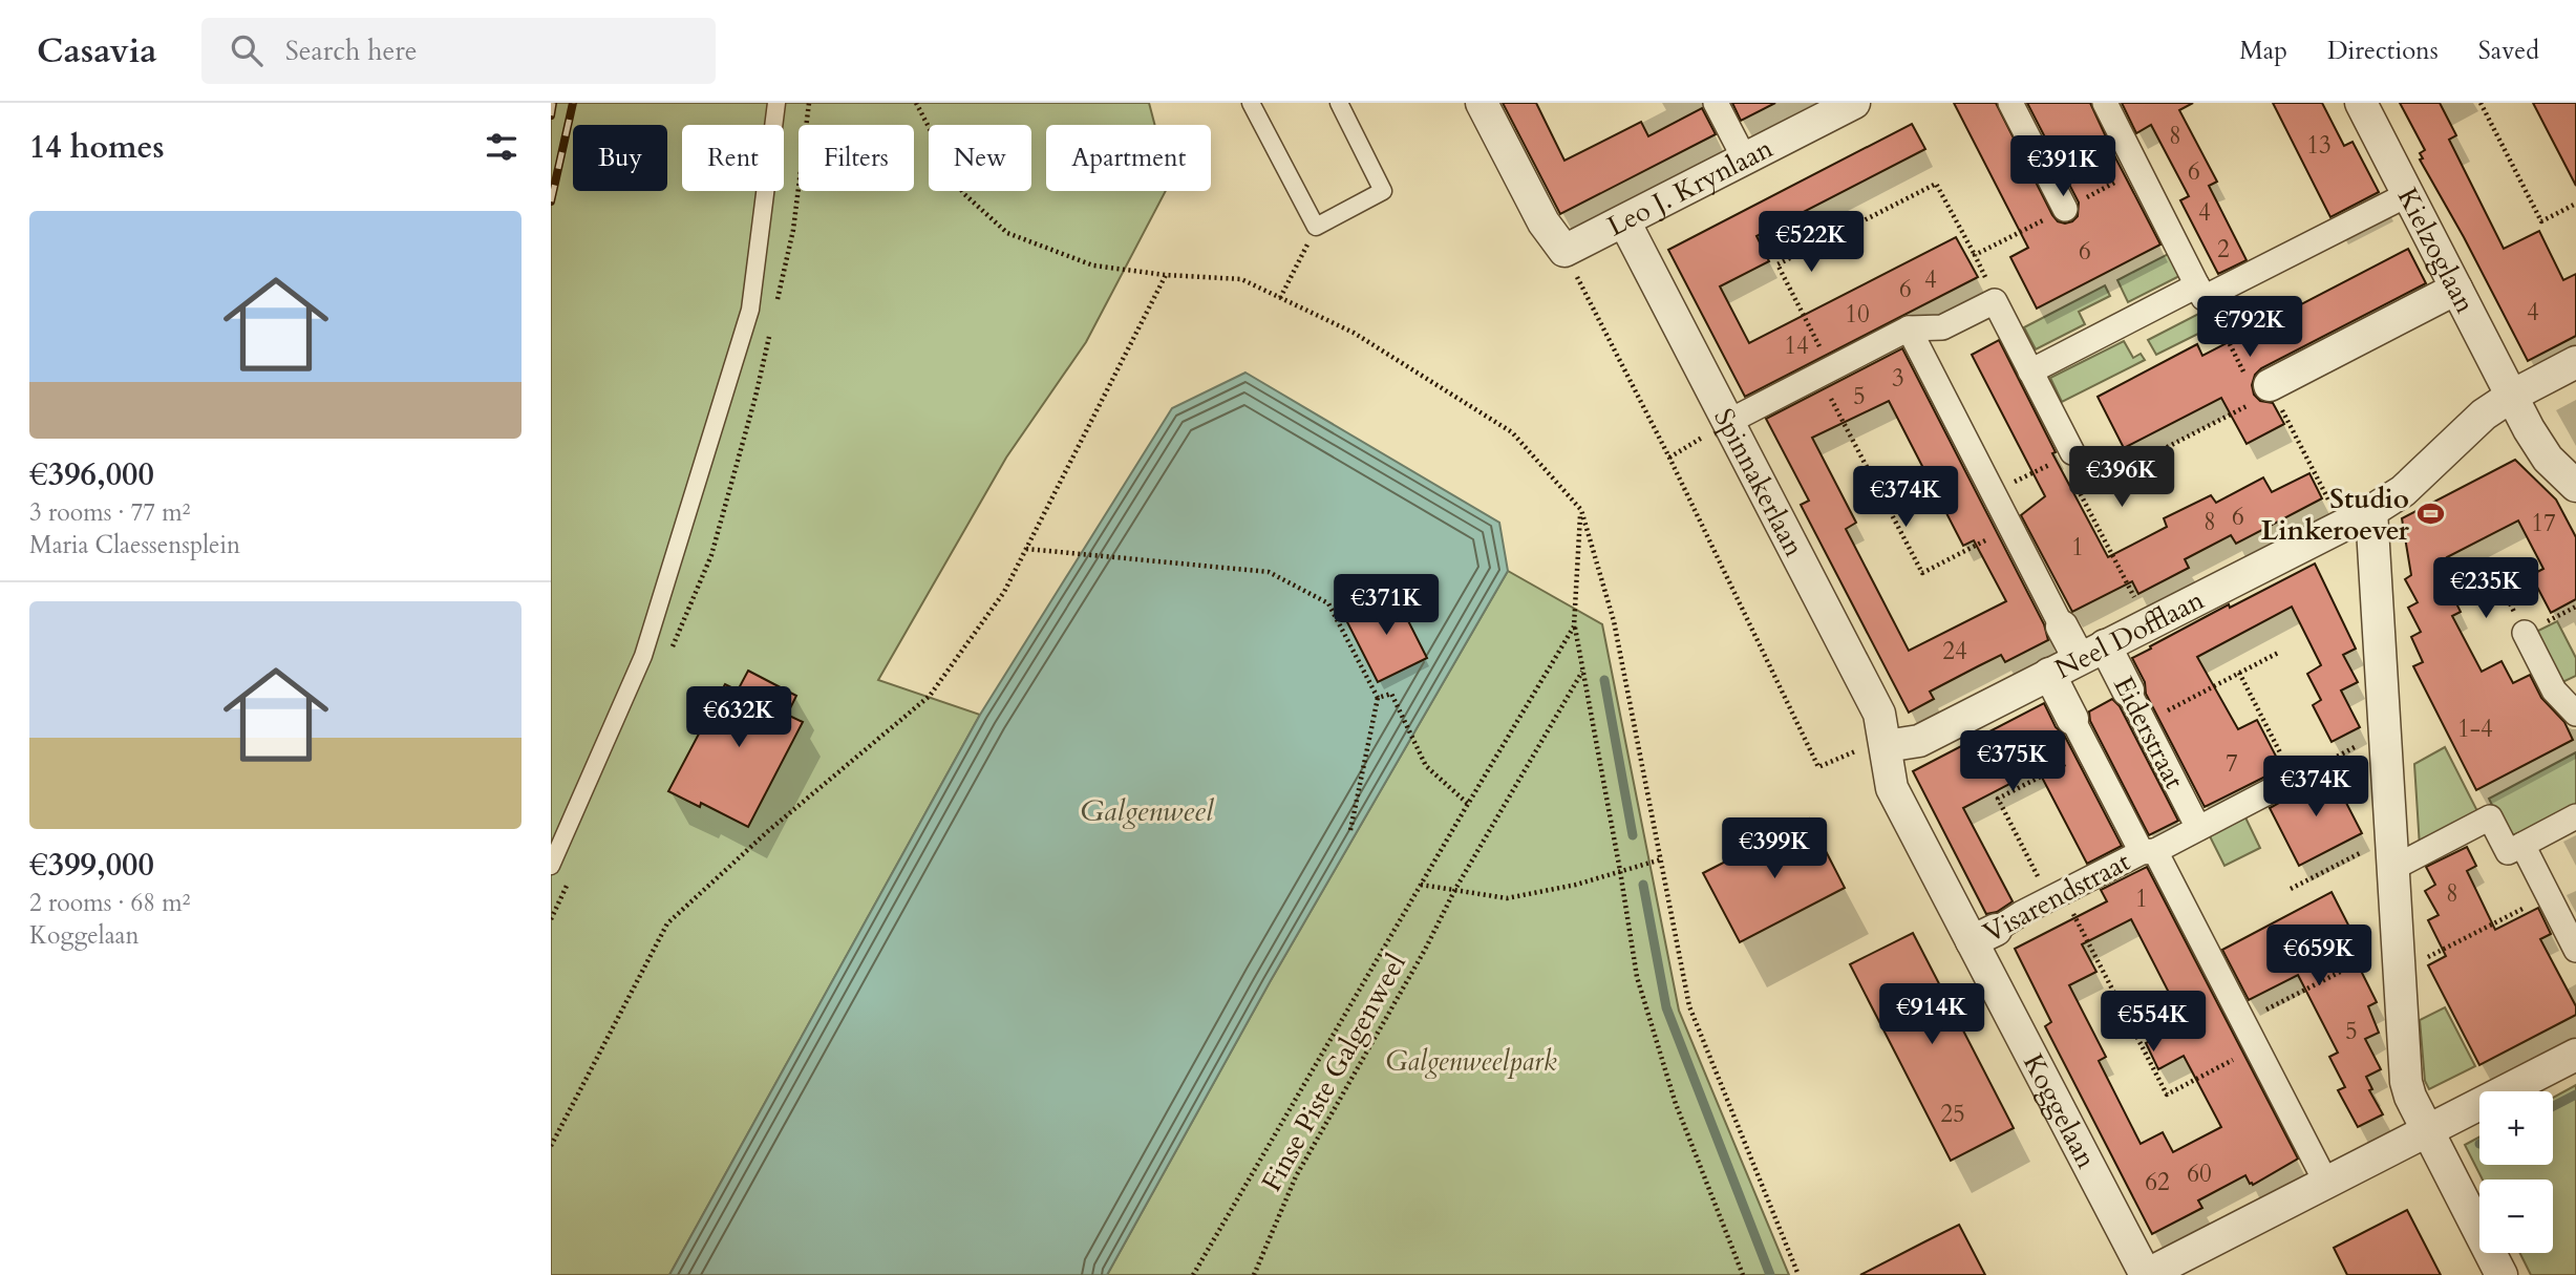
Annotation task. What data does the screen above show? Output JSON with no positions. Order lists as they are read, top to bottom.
{
  "streets": {
    "street": [
      "Leo J. Krynlaan",
      "Kielzoglaan",
      "Spinnakerlaan",
      "Neel Dofflaan",
      "Eiderstraat",
      "Visarendstraat",
      "Koggelaan"
    ],
    "path": ["Finse Piste Galgenweel"]
  },
  "crossings": [
    ["Leo J. Krynlaan", "Spinnakerlaan"],
    ["Kielzoglaan", "Neel Dofflaan"],
    ["Spinnakerlaan", "Neel Dofflaan"],
    ["Spinnakerlaan", "Koggelaan"],
    ["Neel Dofflaan", "Eiderstraat"],
    ["Neel Dofflaan", "Koggelaan"],
    ["Eiderstraat", "Visarendstraat"],
    ["Visarendstraat", "Koggelaan"]
  ],
  "water": ["Galgenweel"],
  "parks": ["Galgenweelpark"],
  "places": {
    "sports": ["Studio Linkeroever"]
  },
  "house_numbers": [
    "8",
    "13",
    "6",
    "4",
    "2",
    "6",
    "4",
    "6",
    "4",
    "10",
    "14",
    "3",
    "5",
    "6",
    "8",
    "17",
    "1",
    "24",
    "1-4",
    "7",
    "8",
    "1",
    "5",
    "25",
    "60",
    "62"
  ],
  "page": {
    "header": "Casavia",
    "search": "Search here",
    "nav": ["Map", "Directions", "Saved"],
    "heading": "14 homes",
    "chip": [
      "Buy",
      "Rent",
      "Filters",
      "New",
      "Apartment"
    ],
    "price": [
      "€391K",
      "€522K",
      "€792K",
      "€396K",
      "€374K",
      "€235K",
      "€371K",
      "€632K",
      "€375K",
      "€374K",
      "€399K",
      "€659K",
      "€914K",
      "€554K"
    ],
    "list": [
      {
        "name": "€396,000",
        "note": "3 rooms · 77 m² · Maria Claessensplein"
      },
      {
        "name": "€399,000",
        "note": "2 rooms · 68 m² · Koggelaan"
      }
    ],
    "map_buttons": ["+", "−"]
  }
}
